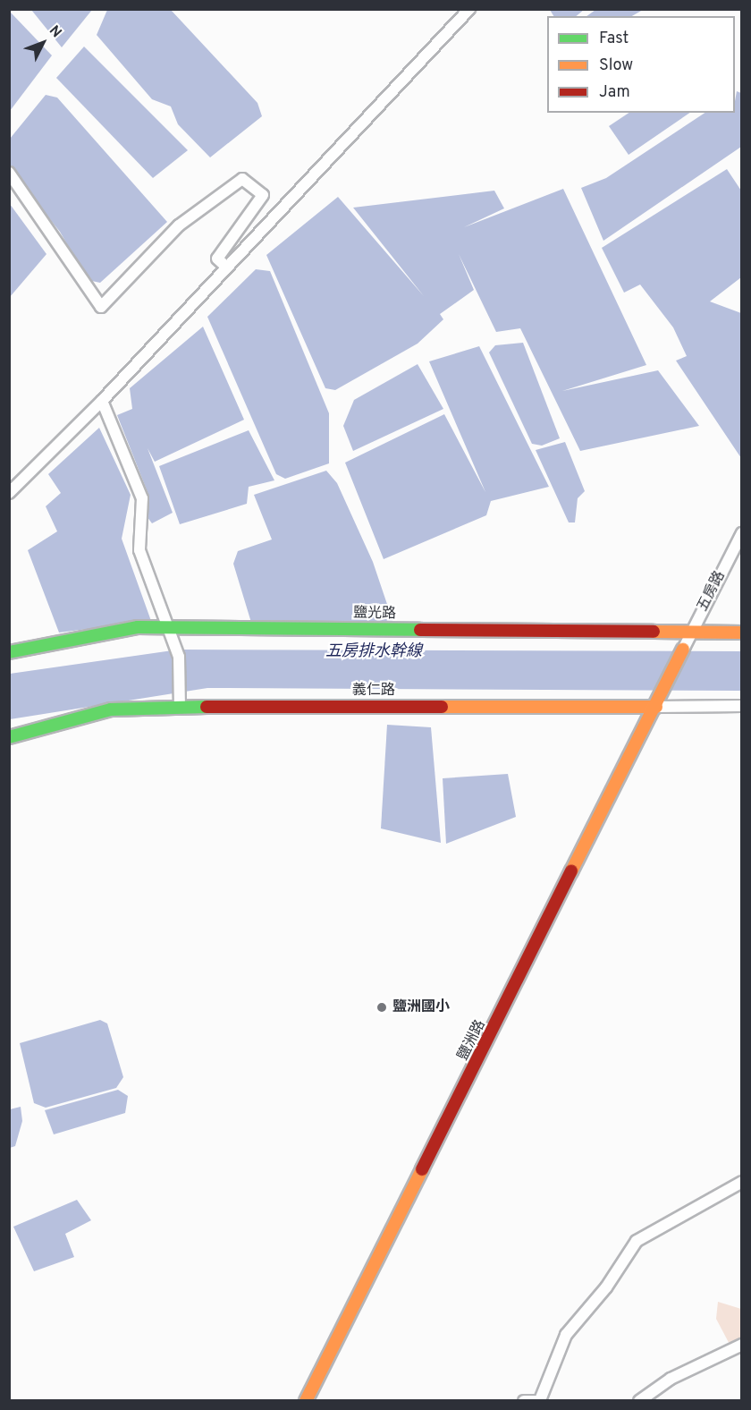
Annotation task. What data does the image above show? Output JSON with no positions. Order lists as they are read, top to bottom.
{
  "streets": {
    "street": [
      "五房路",
      "鹽光路",
      "義仁路",
      "鹽洲路"
    ]
  },
  "crossings": [
    ["五房路", "鹽光路"],
    ["五房路", "鹽洲路"],
    ["義仁路", "鹽洲路"]
  ],
  "water": ["五房排水幹線"],
  "places": ["鹽洲國小"],
  "legend": ["Fast", "Slow", "Jam"],
  "north": "top right"
}
